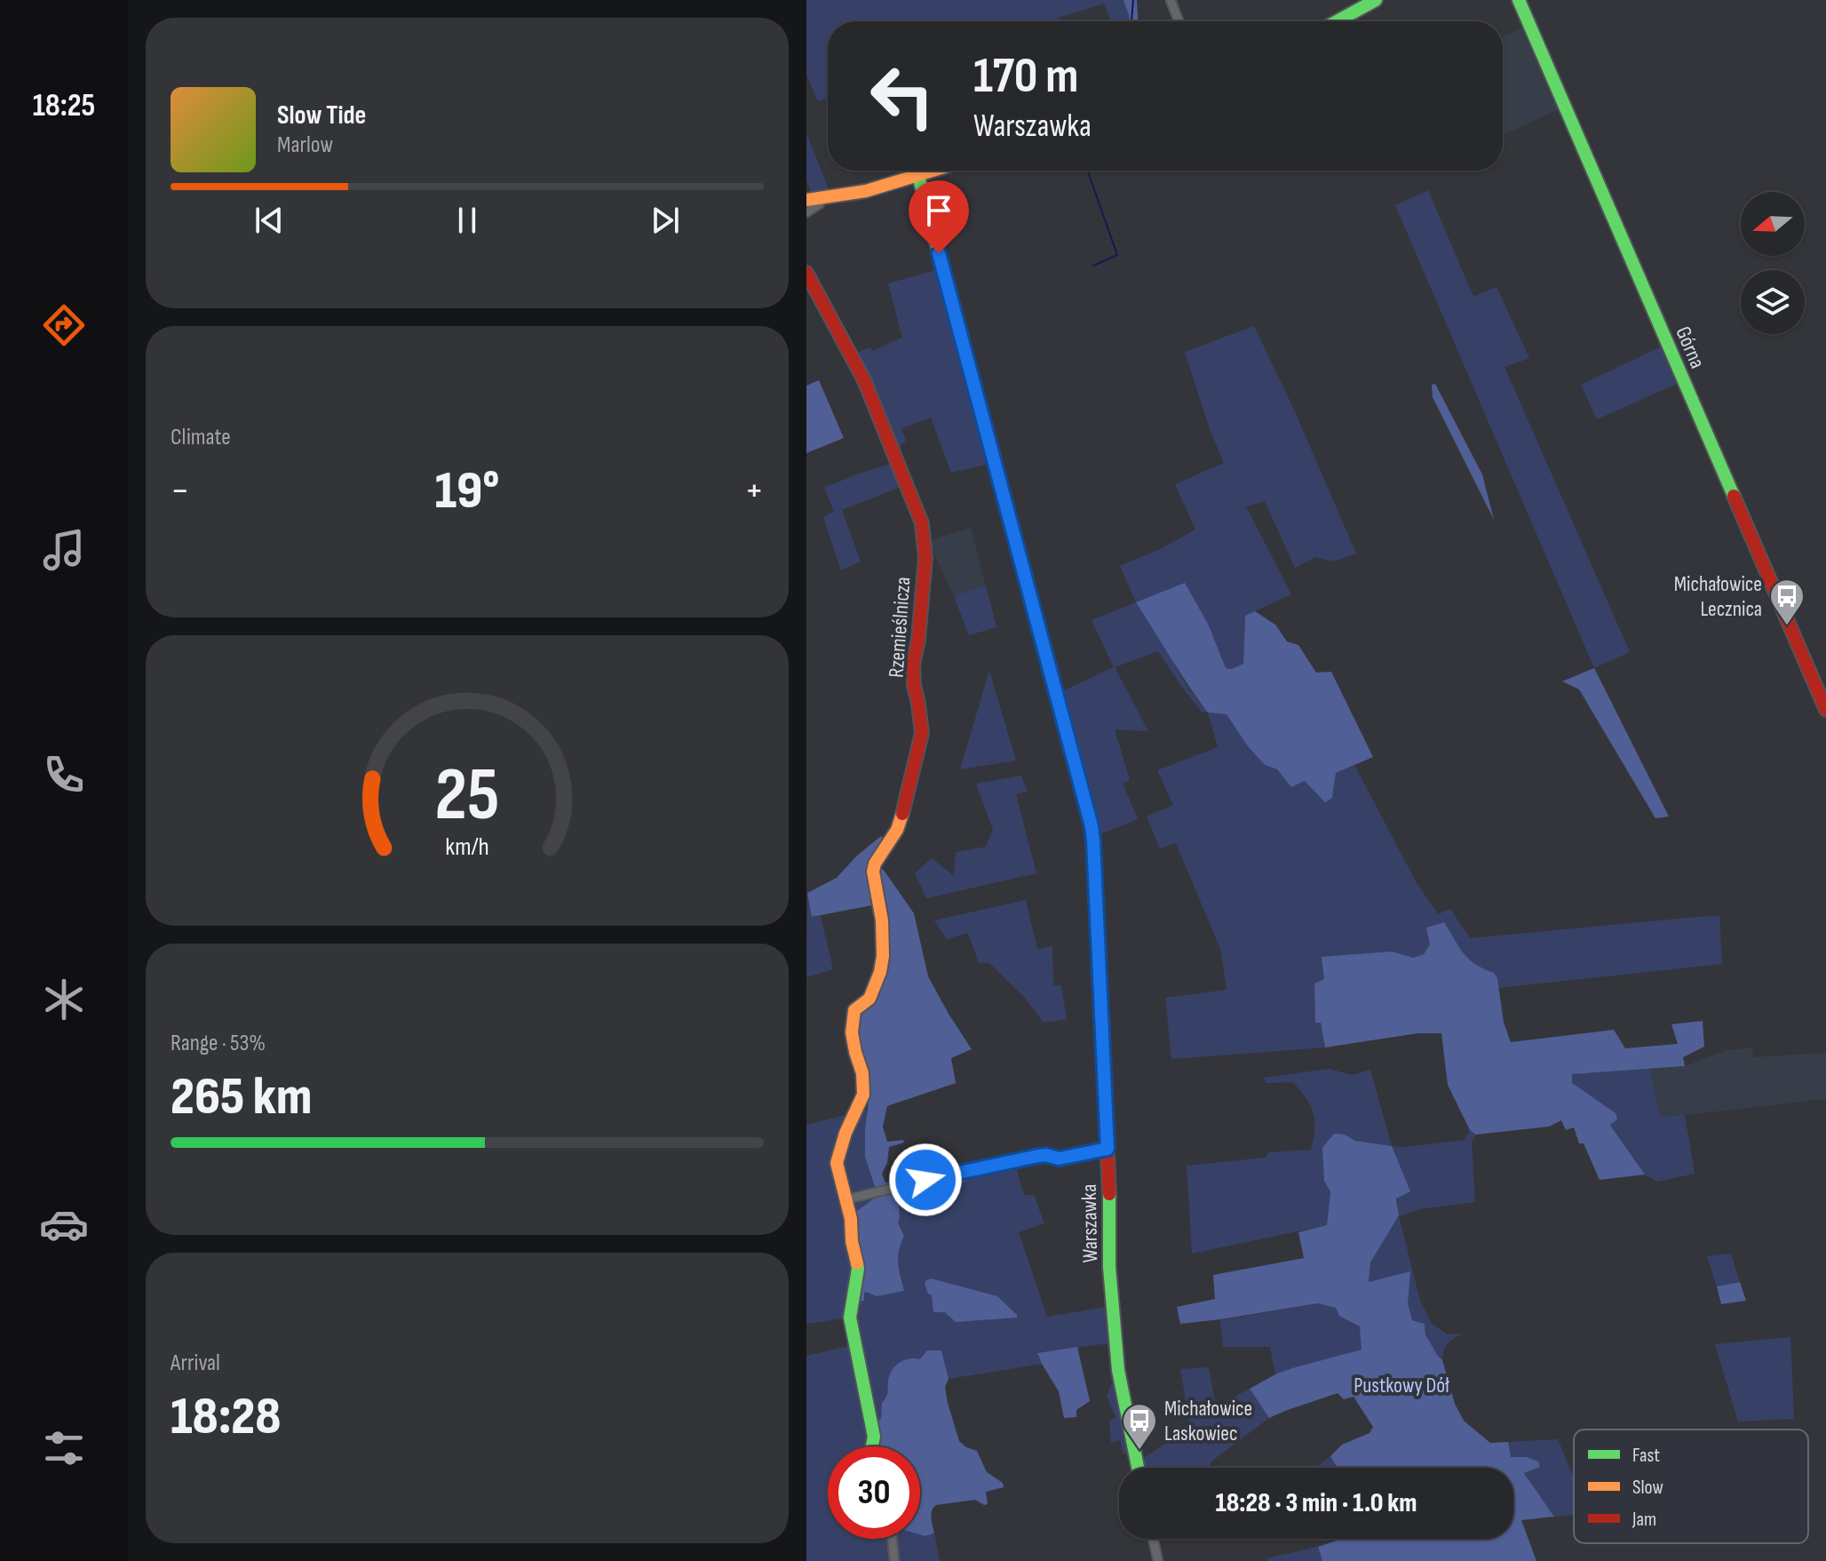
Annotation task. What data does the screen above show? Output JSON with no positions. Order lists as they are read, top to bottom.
{
  "streets": {
    "street": ["Górna", "Rzemieślnicza", "Warszawka"]
  },
  "parks": ["Pustkowy Dół"],
  "places": {
    "bus stop": ["Michałowice Lecznica", "Michałowice Laskowiec"]
  },
  "legend": ["Fast", "Slow", "Jam"],
  "north": "left",
  "page": {
    "tabs": "18:25",
    "turn": ["170 m", "Warszawka"],
    "song": ["Slow Tide", "Marlow"],
    "tile": [
      "Climate",
      ["Range · 53%", "265 km"],
      ["Arrival", "18:28"]
    ],
    "heat": ["−", "19°", "+"],
    "limit": "30",
    "trip": "18:28 · 3 min · 1.0 km",
    "gauge": ["25", "km/h"]
  }
}
